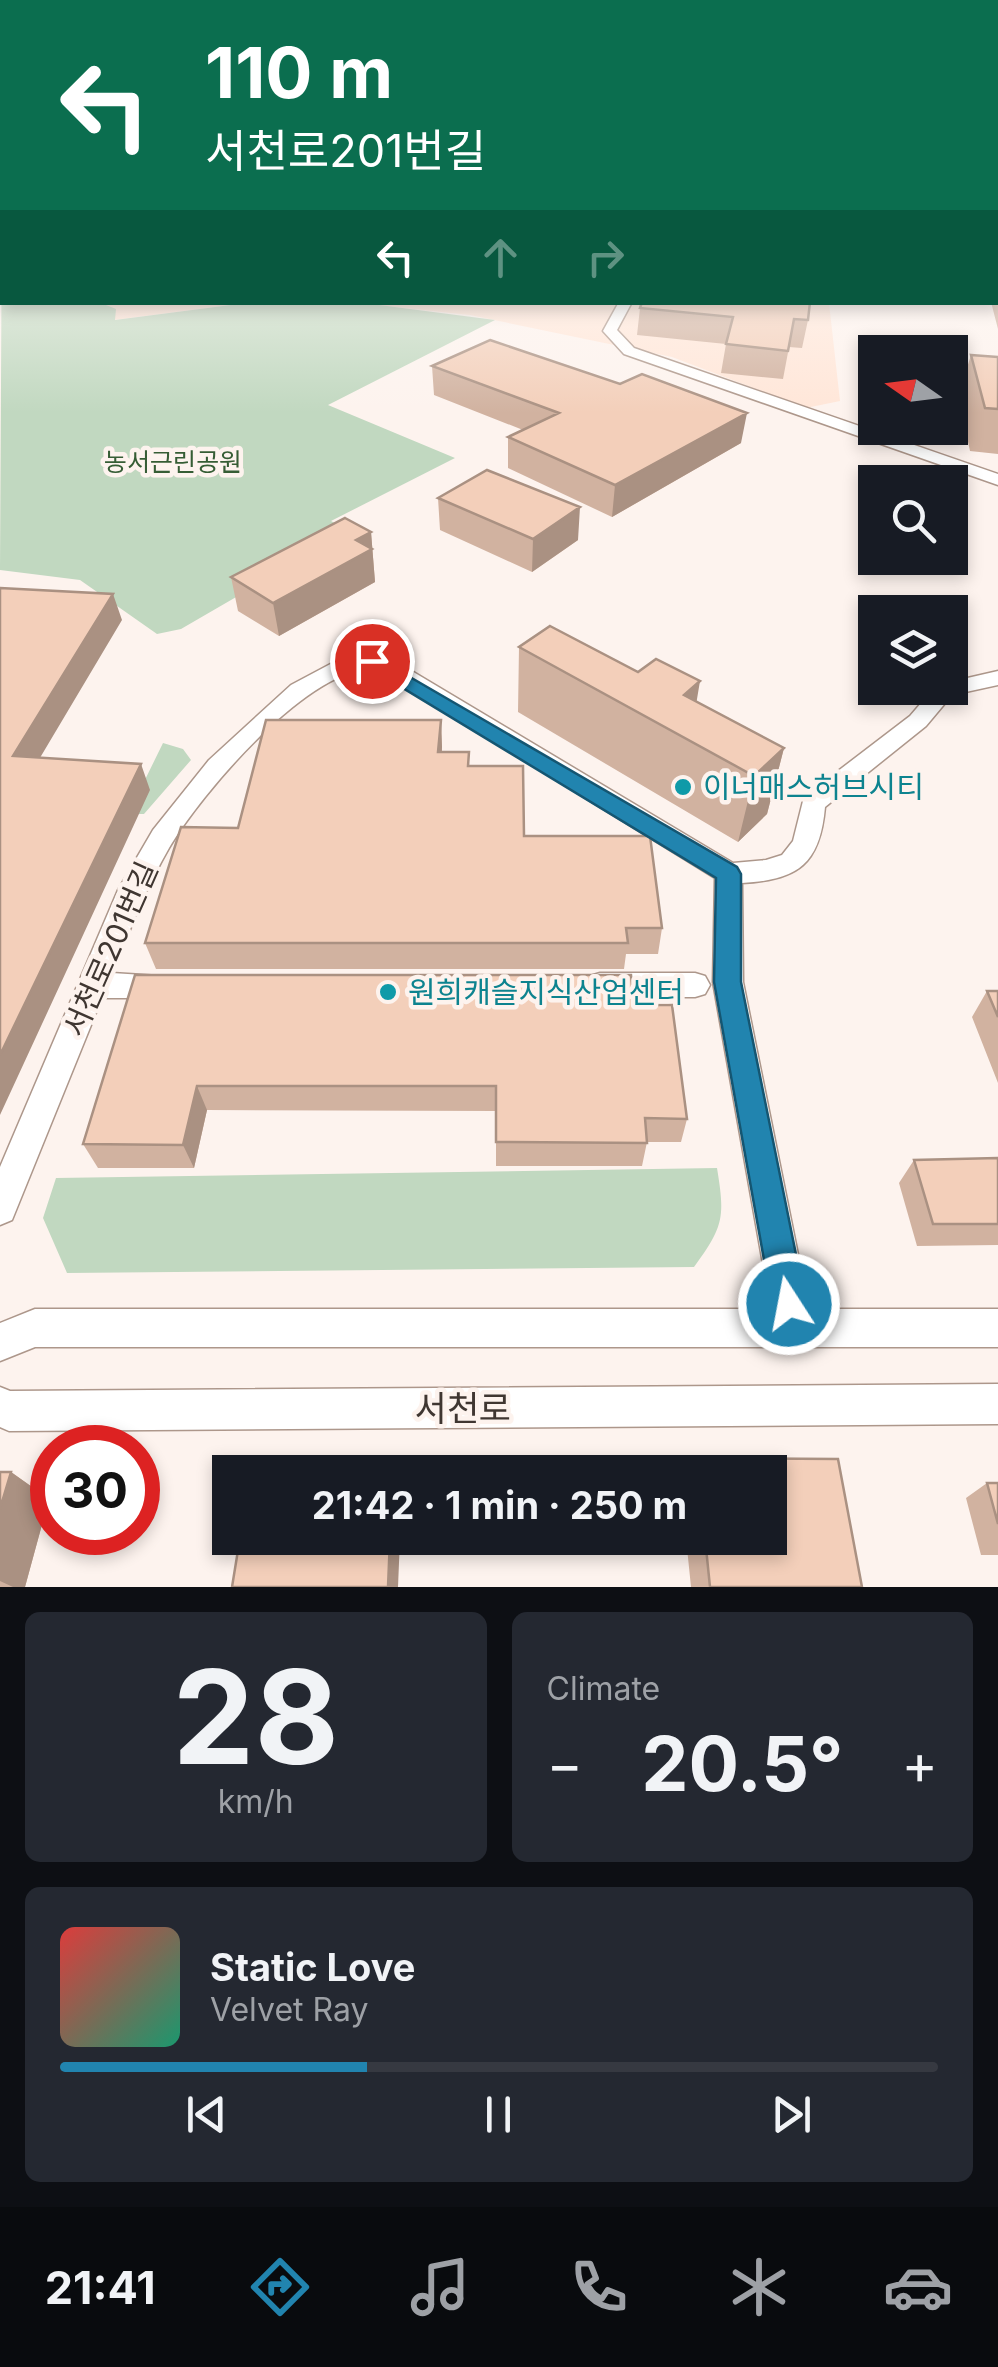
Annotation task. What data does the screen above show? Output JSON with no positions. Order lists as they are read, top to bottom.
{
  "streets": {
    "street": ["서천로201번길", "서천로"]
  },
  "parks": ["농서근린공원"],
  "places": ["이너매스허브시티", "원희캐슬지식산업센터"],
  "north": "left",
  "page": {
    "turn": ["110 m", "서천로201번길"],
    "limit": "30",
    "trip": "21:42 · 1 min · 250 m",
    "tile": [
      ["28", "km/h"],
      "Climate"
    ],
    "heat": ["−", "20.5°", "+"],
    "song": ["Static Love", "Velvet Ray"],
    "tabs": "21:41"
  }
}
